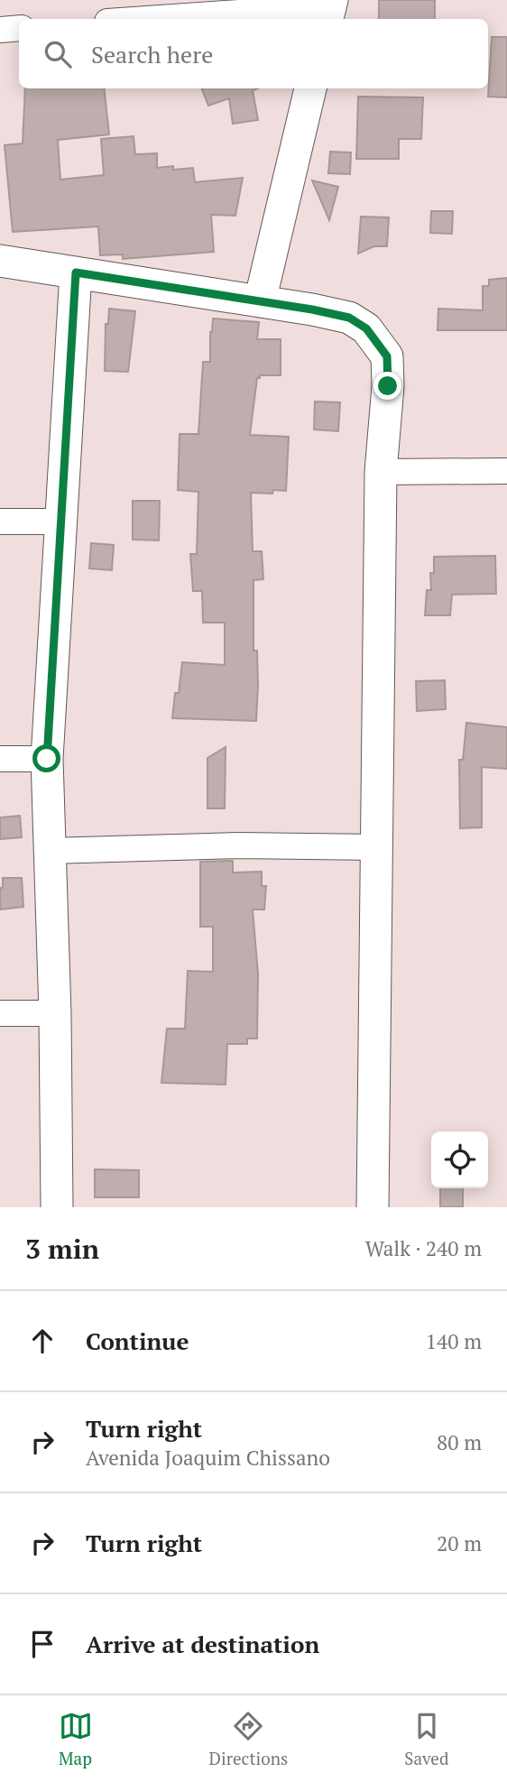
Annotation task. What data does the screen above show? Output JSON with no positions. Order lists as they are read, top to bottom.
{
  "page": {
    "search": "Search here",
    "heading": ["3 min", "Walk · 240 m"],
    "list": [
      ["Continue", "140 m"],
      ["Turn right", "Avenida Joaquim Chissano", "80 m"],
      ["Turn right", "20 m"],
      "Arrive at destination"
    ],
    "nav": ["Map", "Directions", "Saved"]
  }
}
